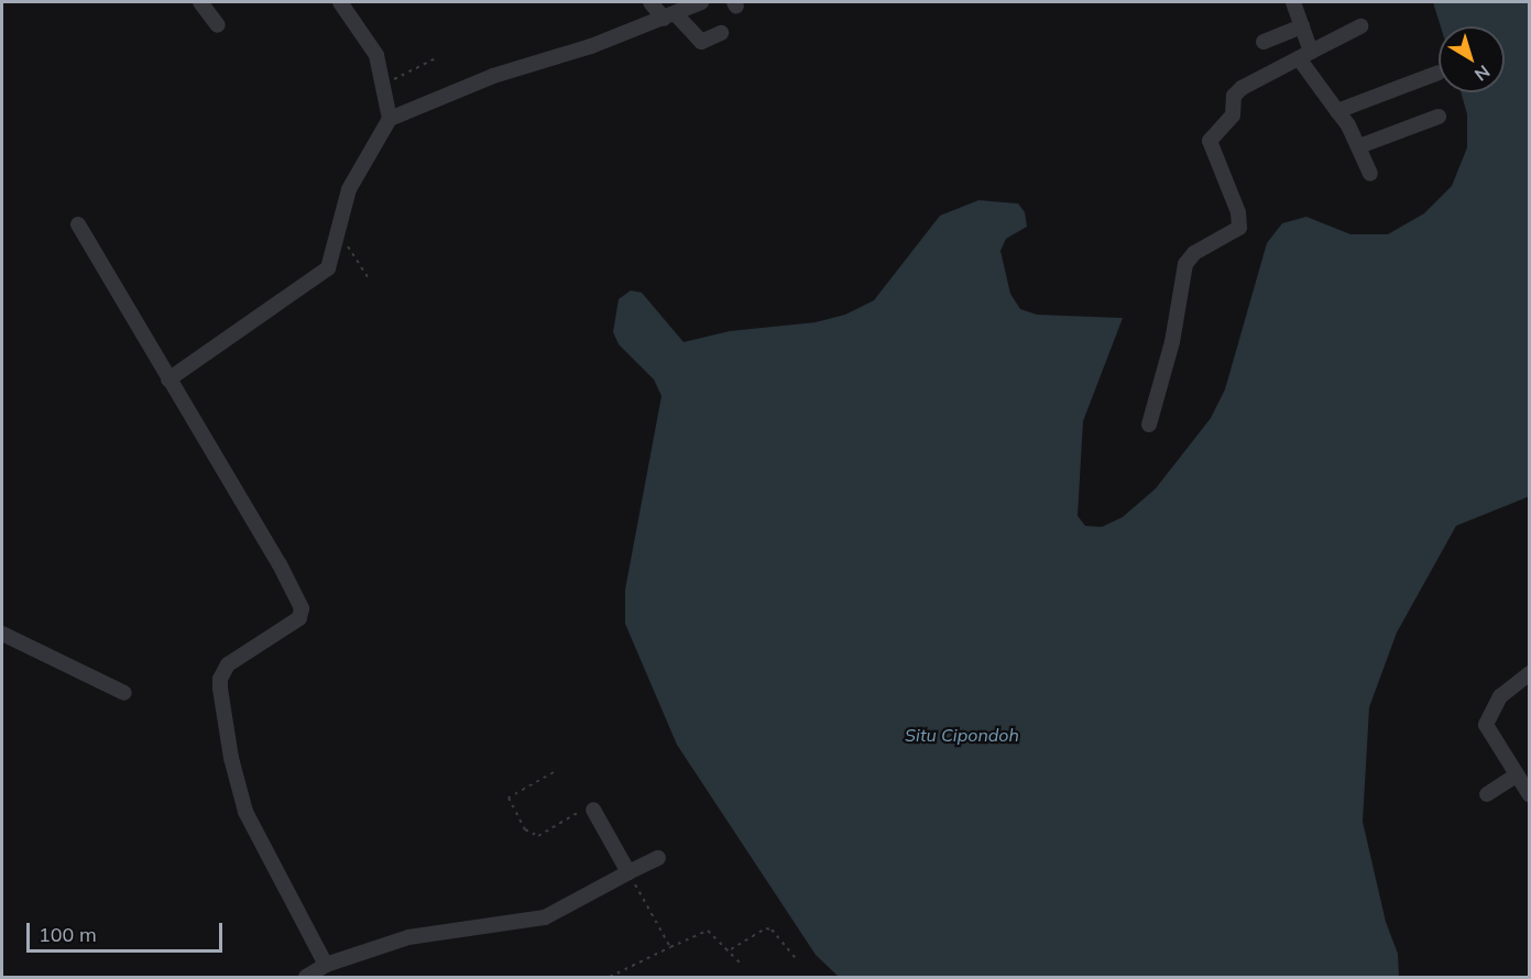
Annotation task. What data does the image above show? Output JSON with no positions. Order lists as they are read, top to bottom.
{
  "water": ["Situ Cipondoh"],
  "scale_bar": "100 m",
  "north": "bottom right"
}
